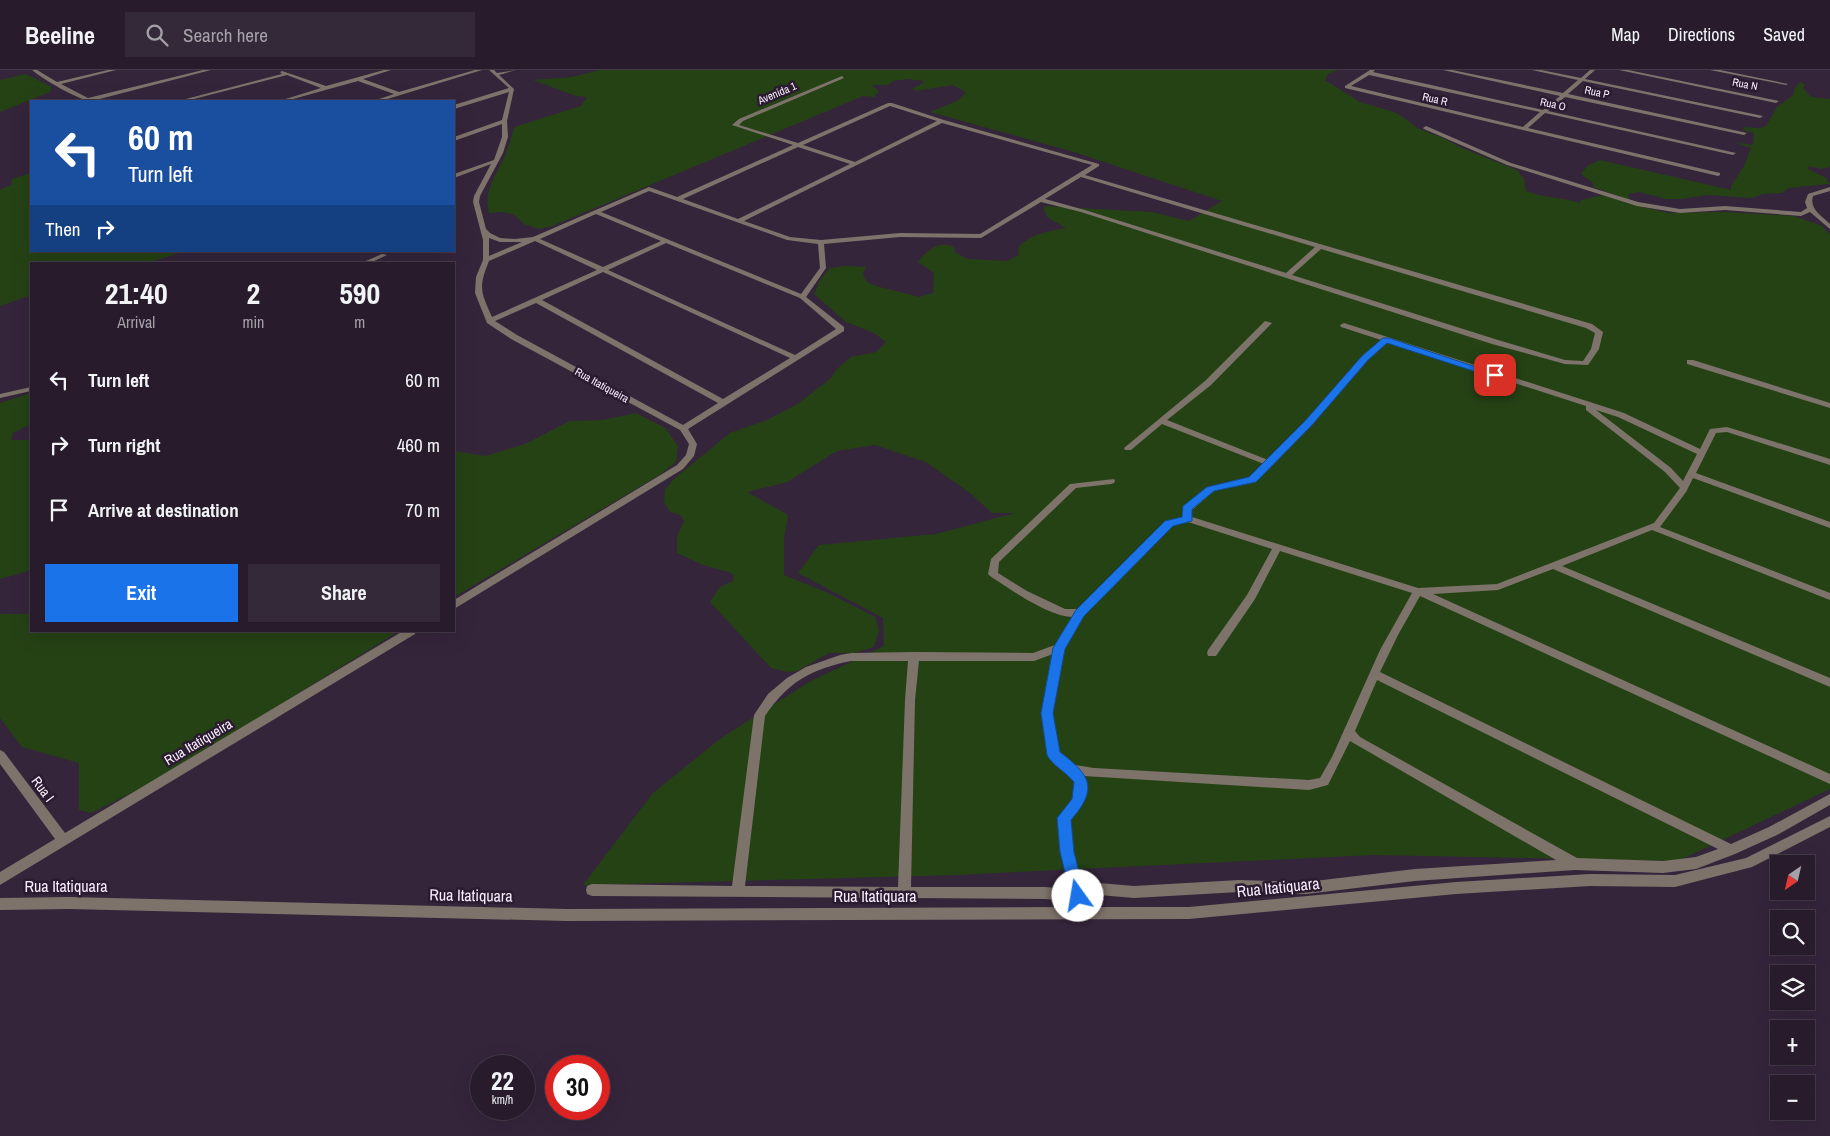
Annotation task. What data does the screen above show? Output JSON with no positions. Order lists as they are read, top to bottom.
{
  "streets": {
    "street": [
      "Rua N",
      "Rua P",
      "Avenida 1",
      "Rua R",
      "Rua O",
      "Rua Itatiqueira",
      "Rua I",
      "Rua Itatiquara"
    ]
  },
  "crossings": [
    ["Rua R", "Rua O"],
    ["Rua Itatiqueira", "Rua I"]
  ],
  "north": "bottom left",
  "page": {
    "header": "Beeline",
    "search": "Search here",
    "nav": ["Map", "Directions", "Saved"],
    "turn": ["60 m", "Turn left"],
    "then": "Then",
    "eta": [
      "21:40",
      "Arrival",
      "2",
      "min",
      "590",
      "m"
    ],
    "list": [
      {
        "name": "Turn left",
        "value": "60 m"
      },
      {
        "name": "Turn right",
        "value": "460 m"
      },
      {
        "name": "Arrive at destination",
        "value": "70 m"
      }
    ],
    "buttons": ["Exit", "Share"],
    "map_buttons": ["+", "−"],
    "speed": "22 km/h",
    "limit": "30"
  }
}
